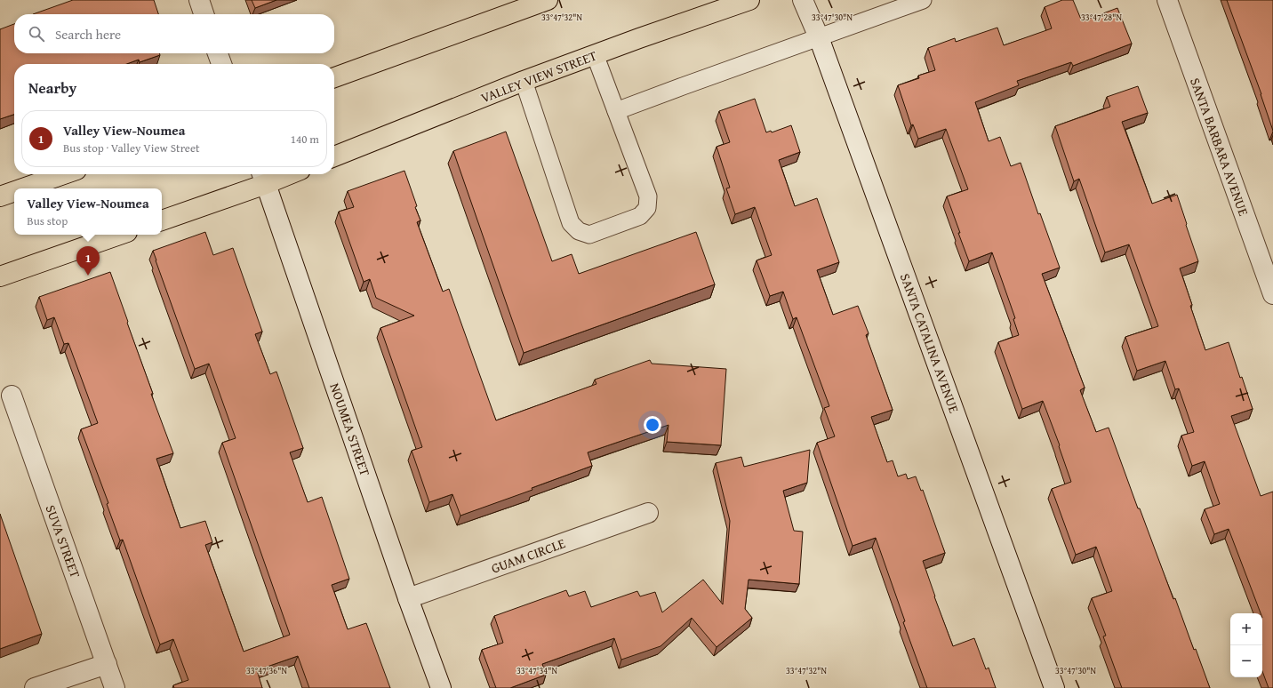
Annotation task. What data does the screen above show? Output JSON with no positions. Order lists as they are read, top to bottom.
{
  "streets": {
    "main road": ["VALLEY VIEW STREET"],
    "street": [
      "SANTA BARBARA AVENUE",
      "SANTA CATALINA AVENUE",
      "NOUMEA STREET",
      "SUVA STREET",
      "GUAM CIRCLE"
    ]
  },
  "crossings": [
    ["NOUMEA STREET", "GUAM CIRCLE"]
  ],
  "page": {
    "search": "Search here",
    "heading": "Nearby",
    "list": [
      {
        "mark": "1",
        "name": "Valley View-Noumea",
        "note": "Bus stop · Valley View Street",
        "value": "140 m"
      }
    ],
    "popup": ["Valley View-Noumea", "Bus stop"],
    "pins": "1",
    "map_buttons": ["+", "−"]
  },
  "coordinates": [
    "33°47'32\"N",
    "33°47'30\"N",
    "33°47'28\"N",
    "33°47'36\"N",
    "33°47'34\"N"
  ]
}
